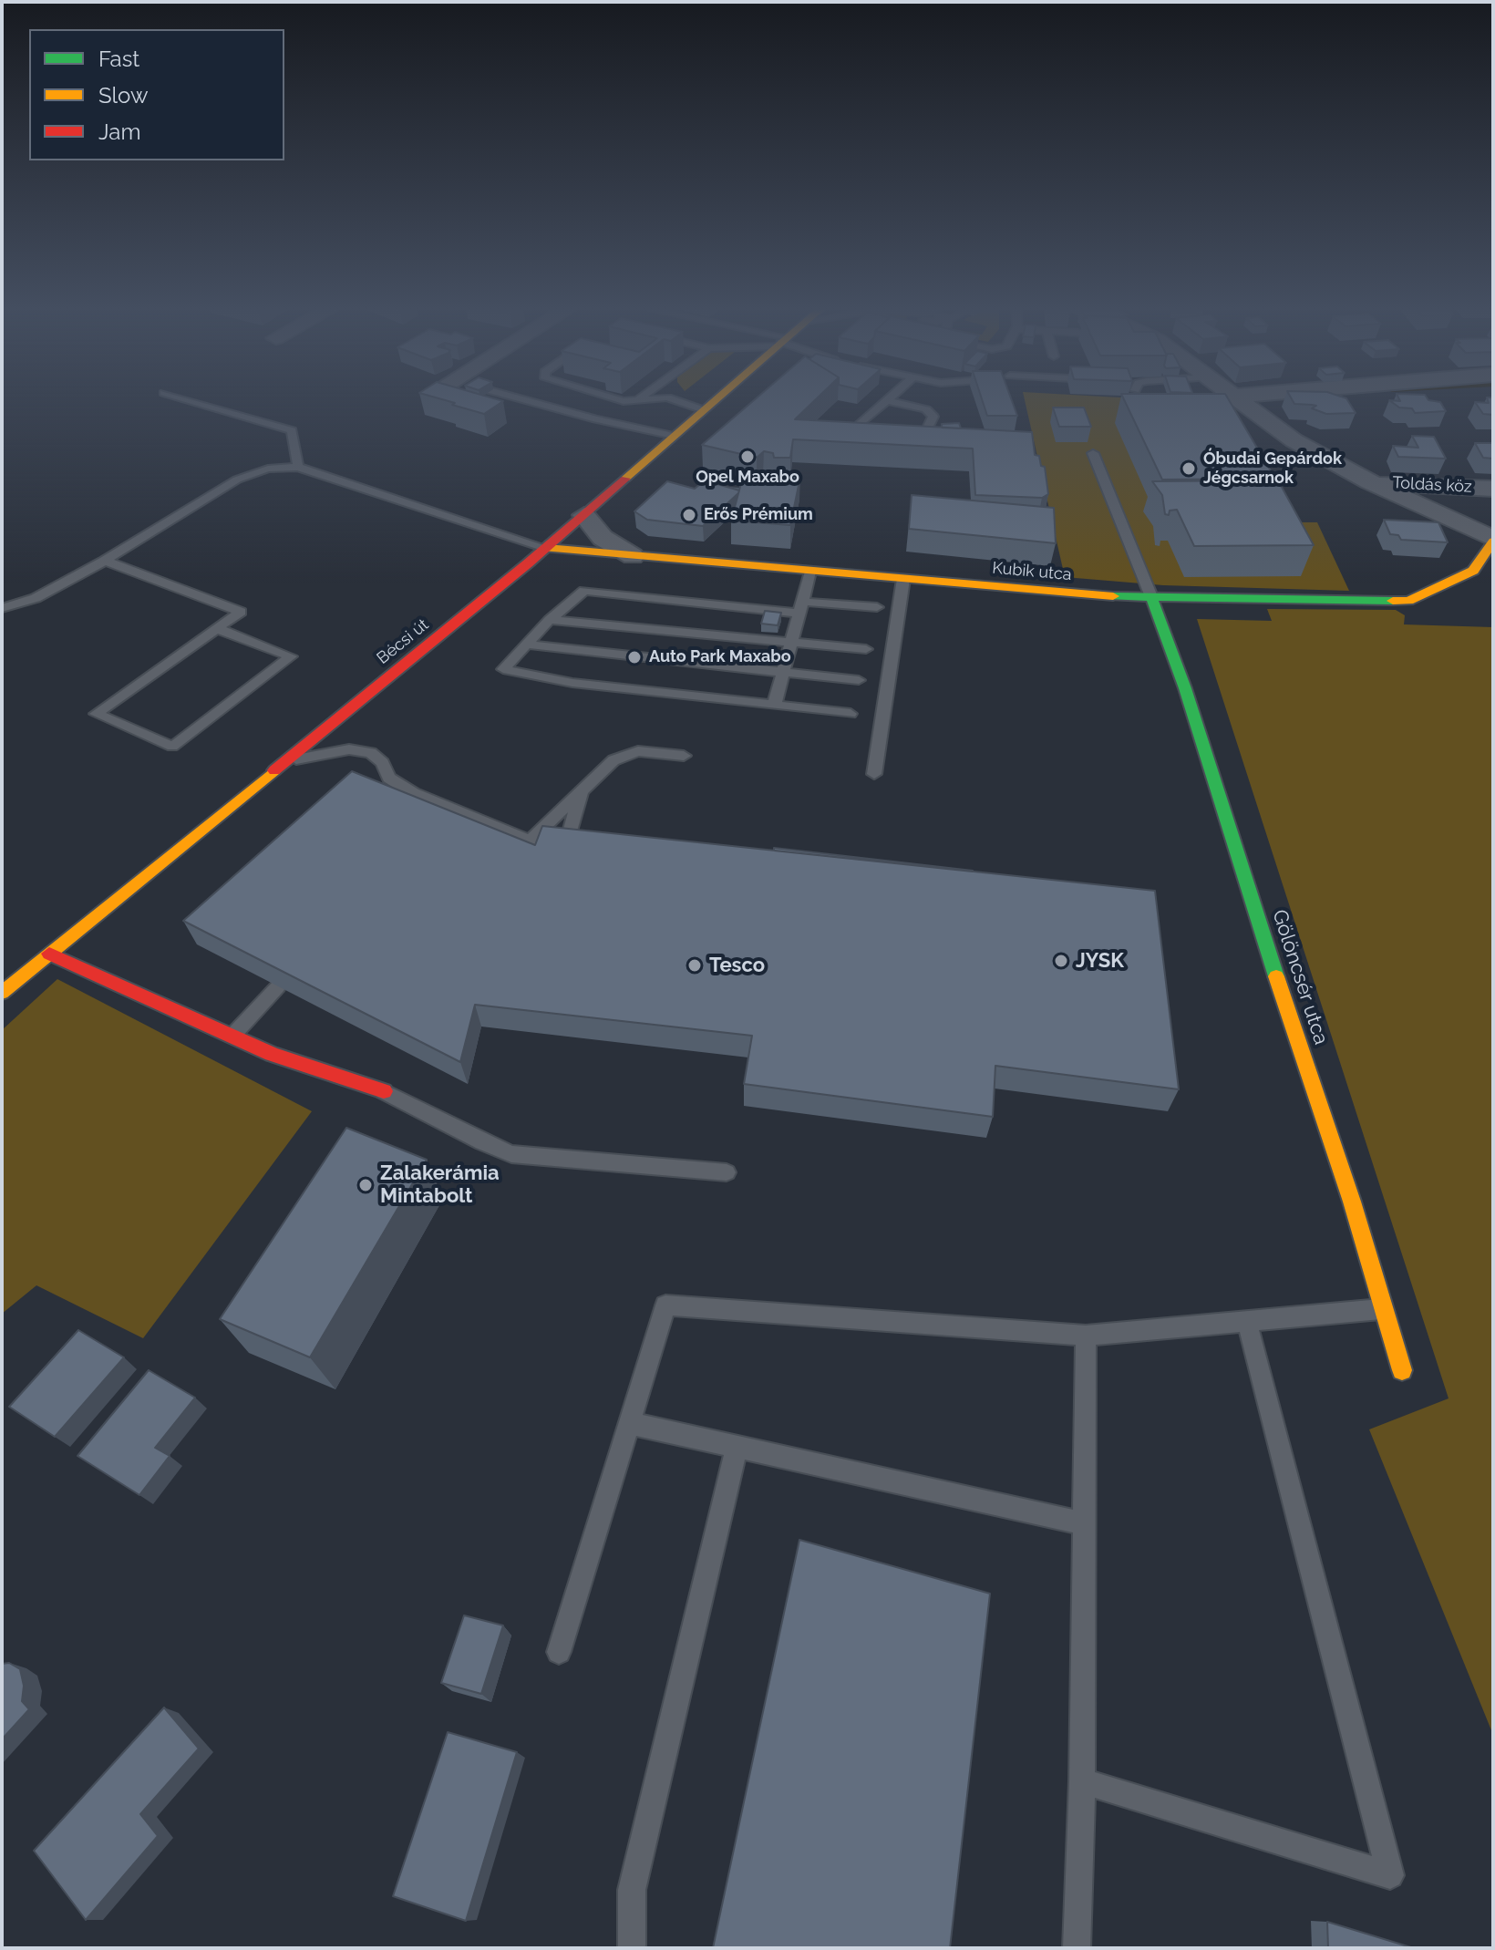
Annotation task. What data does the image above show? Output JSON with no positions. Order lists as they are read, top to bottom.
{
  "streets": {
    "street": [
      "Toldás köz",
      "Kubik utca",
      "Bécsi út",
      "Gölöncsér utca"
    ]
  },
  "crossings": [
    ["Kubik utca", "Bécsi út"],
    ["Kubik utca", "Gölöncsér utca"]
  ],
  "places": [
    "Opel Maxabo",
    "Óbudai Gepárdok Jégcsarnok",
    "Erős Prémium",
    "Auto Park Maxabo",
    "JYSK",
    "Tesco",
    "Zalakerámia Mintabolt"
  ],
  "legend": ["Fast", "Slow", "Jam"]
}
